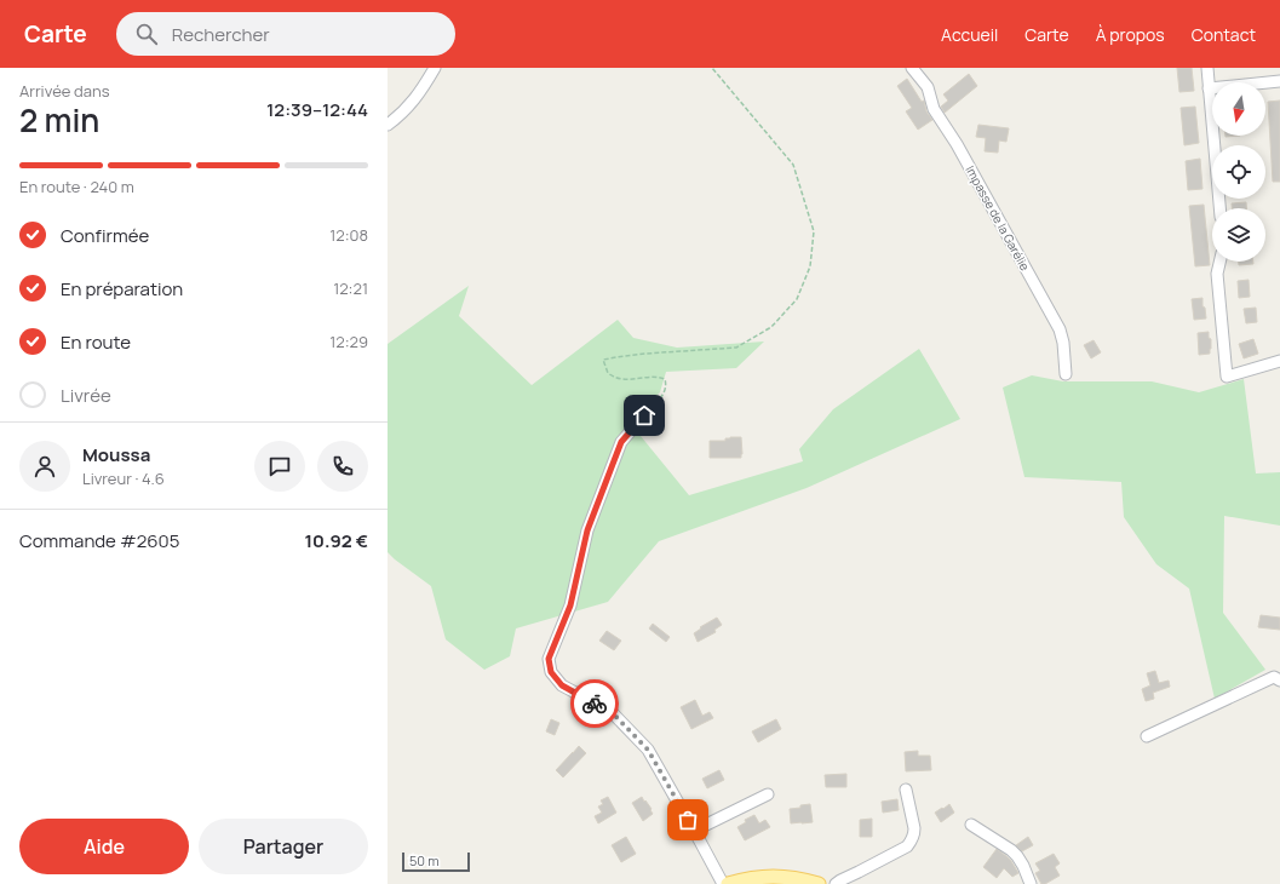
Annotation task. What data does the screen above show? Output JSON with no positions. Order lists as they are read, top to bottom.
{
  "streets": {
    "street": ["Impasse de la Garélie"]
  },
  "scale_bar": "50 m",
  "north": "bottom",
  "page": {
    "header": "Carte",
    "search": "Rechercher",
    "nav": [
      "Accueil",
      "Carte",
      "À propos",
      "Contact"
    ],
    "heading": ["2 min", "Arrivée dans", "12:39–12:44"],
    "panel": [
      "Moussa",
      "Livreur · 4.6",
      "Commande #2605",
      "10.92 €"
    ],
    "bar": "En route · 240 m",
    "list": [
      ["Confirmée", "12:08"],
      ["En préparation", "12:21"],
      ["En route", "12:29"],
      "Livrée"
    ],
    "buttons": ["Aide", "Partager"],
    "scale": "50 m"
  }
}
